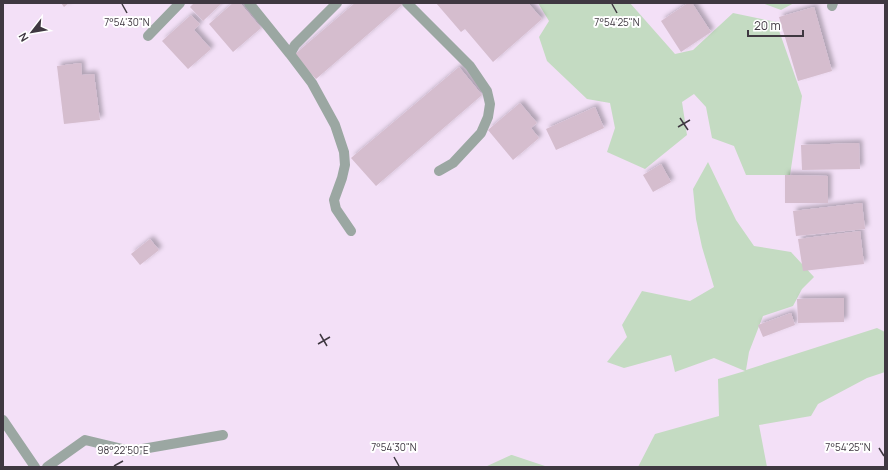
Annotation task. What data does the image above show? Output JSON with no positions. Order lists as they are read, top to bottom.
{
  "scale_bar": "20 m",
  "north": "bottom left",
  "coordinates": ["7°54'30\"N", "7°54'25\"N", "98°22'50\"E"]
}
